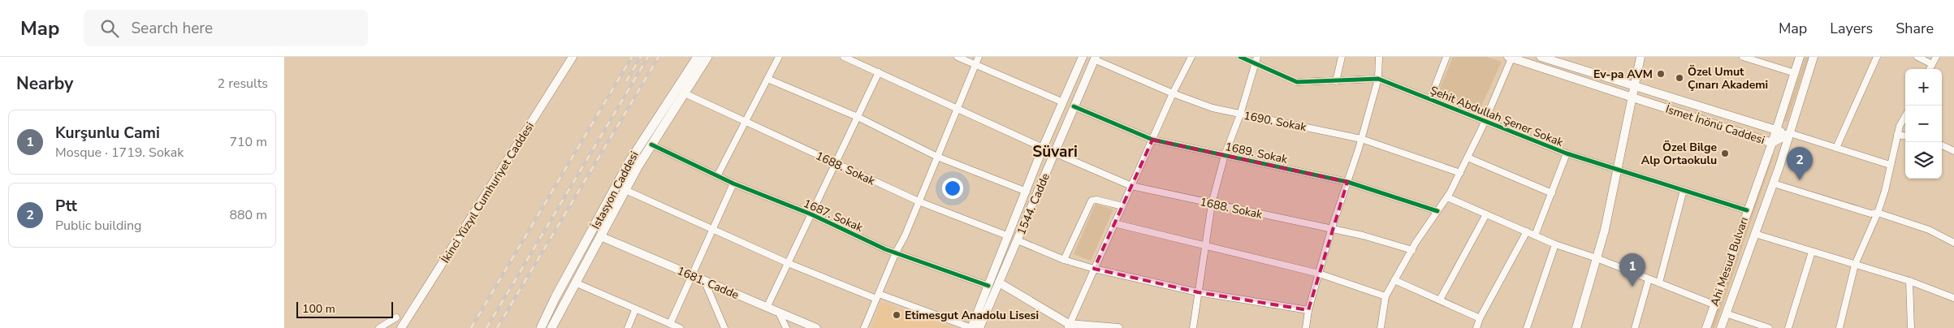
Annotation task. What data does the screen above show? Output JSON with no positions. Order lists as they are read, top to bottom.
{
  "streets": {
    "main road": [
      "İsmet İnönü Caddesi",
      "İstasyon Caddesi",
      "İkinci Yüzyıl Cumhuriyet Caddesi",
      "1544. Cadde",
      "Ahi Mesud Bulvarı",
      "1681. Cadde"
    ],
    "street": [
      "Şehit Abdullah Şener Sokak",
      "1690. Sokak",
      "1689. Sokak",
      "1688. Sokak",
      "1687. Sokak"
    ]
  },
  "crossings": [
    ["Şehit Abdullah Şener Sokak", "Ahi Mesud Bulvarı"],
    ["1690. Sokak", "1544. Cadde"],
    ["İsmet İnönü Caddesi", "Ahi Mesud Bulvarı"],
    ["1689. Sokak", "1544. Cadde"],
    ["1688. Sokak", "İstasyon Caddesi"],
    ["1688. Sokak", "1544. Cadde"],
    ["İstasyon Caddesi", "1687. Sokak"],
    ["İstasyon Caddesi", "1681. Cadde"],
    ["1544. Cadde", "1687. Sokak"]
  ],
  "districts": ["Süvari"],
  "places": [
    "Ev-pa AVM",
    "Özel Umut Çınarı Akademi",
    "Özel Bilge Alp Ortaokulu",
    "Etimesgut Anadolu Lisesi"
  ],
  "scale_bar": "100 m",
  "page": {
    "header": "Map",
    "search": "Search here",
    "nav": ["Map", "Layers", "Share"],
    "heading": ["Nearby", "2 results"],
    "map_buttons": ["+", "−"],
    "list": [
      {
        "mark": "1",
        "name": "Kurşunlu Cami",
        "note": "Mosque · 1719. Sokak",
        "value": "710 m"
      },
      {
        "mark": "2",
        "name": "Ptt",
        "note": "Public building",
        "value": "880 m"
      }
    ],
    "pins": ["2", "1"],
    "scale": "100 m"
  }
}
